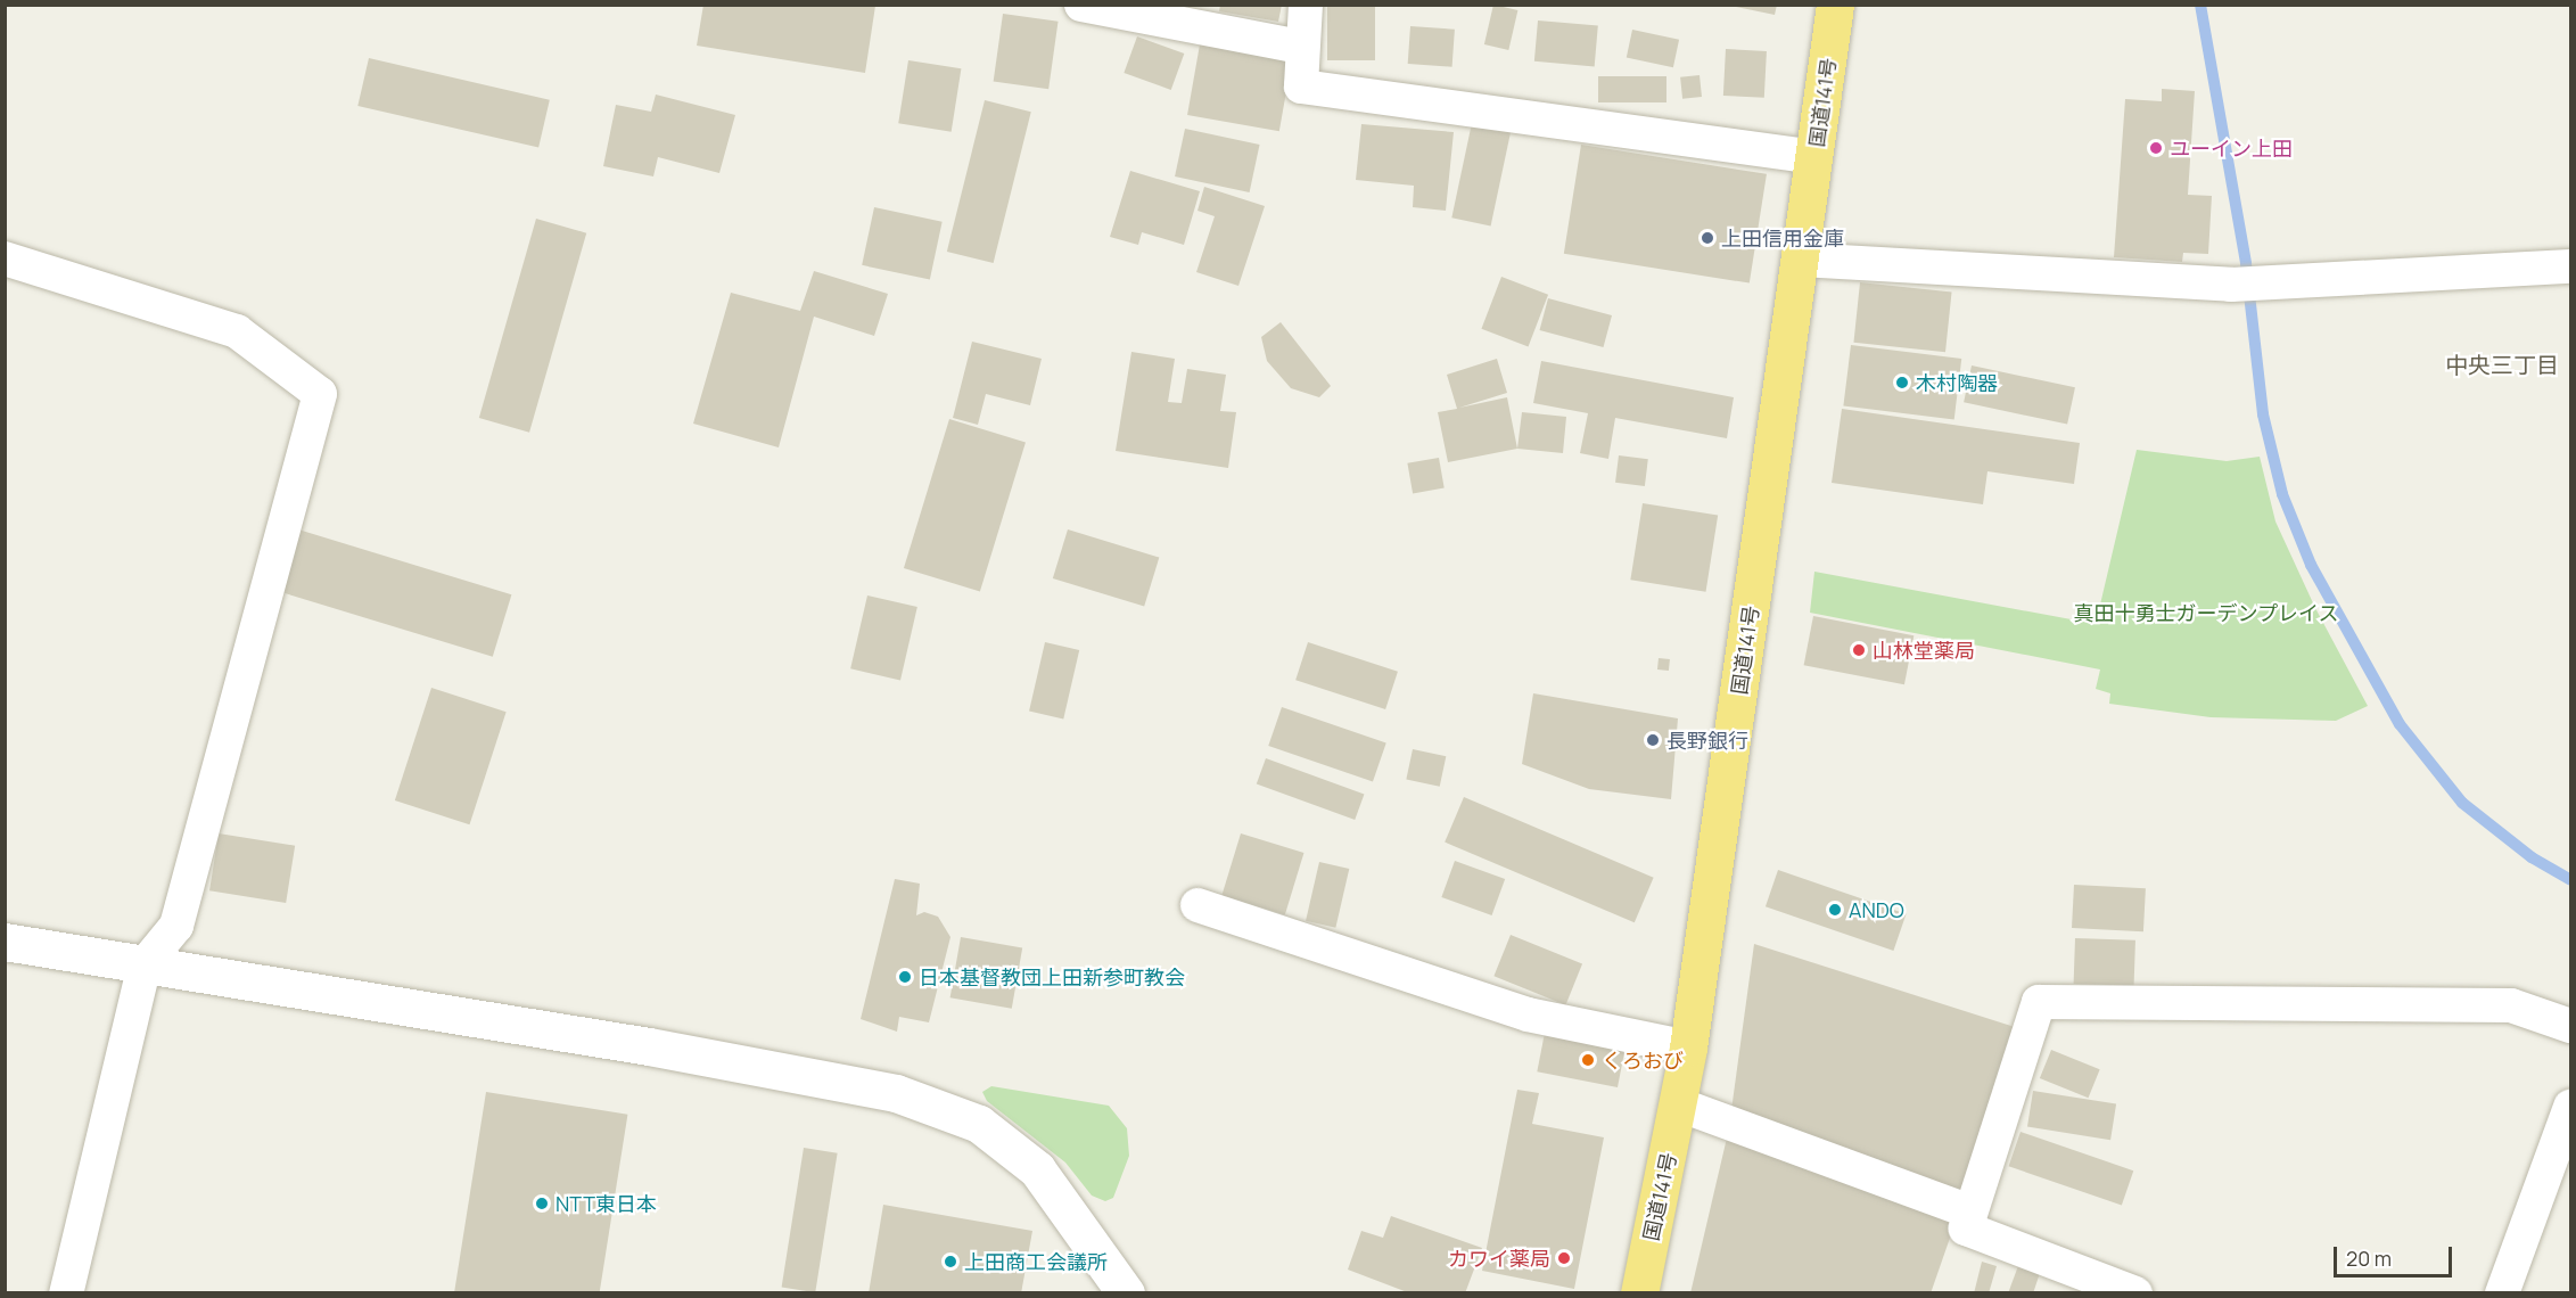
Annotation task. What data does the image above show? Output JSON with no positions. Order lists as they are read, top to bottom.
{
  "streets": {
    "highway": ["国道141号"]
  },
  "districts": ["中央三丁目"],
  "parks": ["真田十勇士ガーデンプレイス"],
  "places": [
    "ユーイン上田",
    "上田信用金庫",
    "木村陶器",
    "山林堂薬局",
    "長野銀行",
    "ANDO",
    "日本基督教団上田新参町教会",
    "くろおび",
    "NTT東日本",
    "カワイ薬局",
    "上田商工会議所"
  ],
  "scale_bar": "20 m"
}
